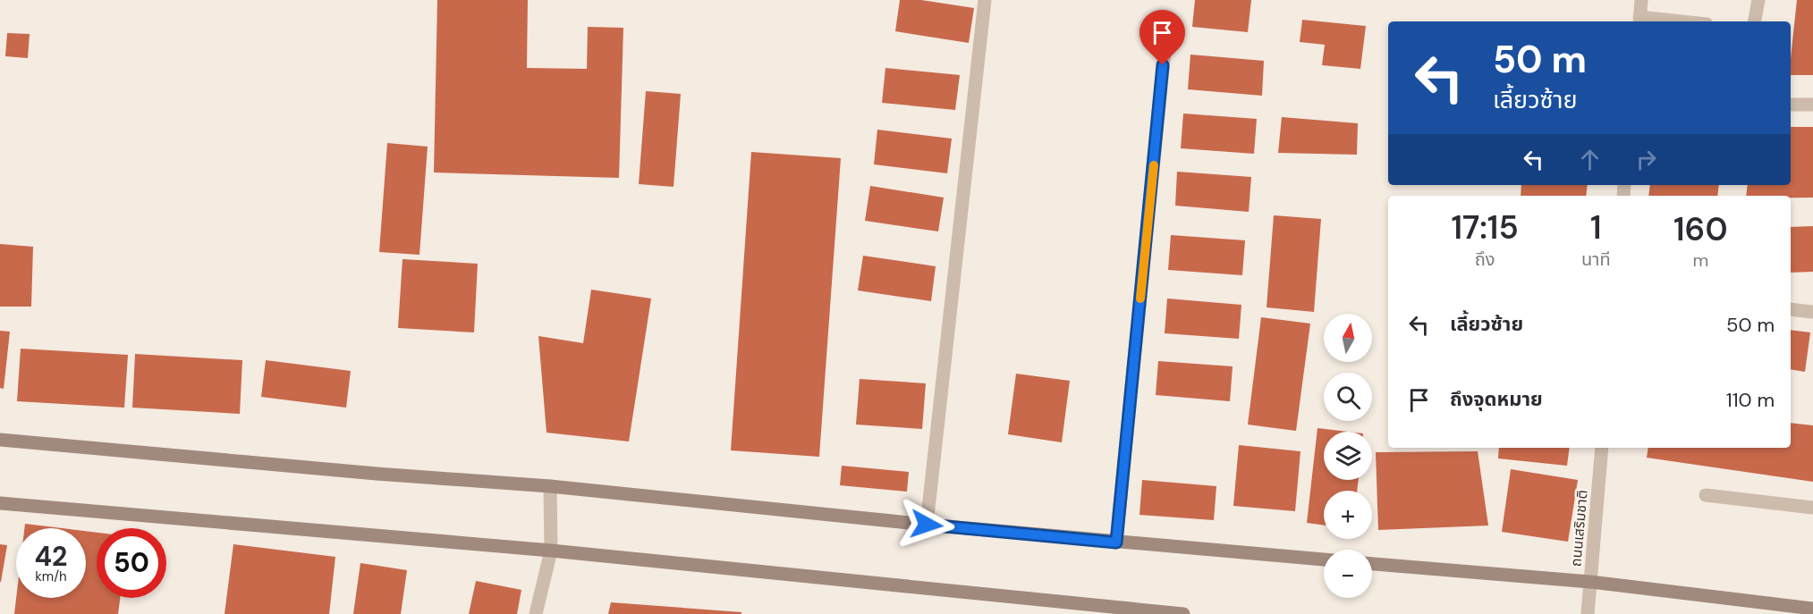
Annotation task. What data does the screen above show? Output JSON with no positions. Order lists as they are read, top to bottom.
{
  "streets": {
    "street": ["ถนนเสริมชาติ"]
  },
  "north": "top",
  "page": {
    "turn": ["50 m", "เลี้ยวซ้าย"],
    "eta": [
      "17:15",
      "ถึง",
      "1",
      "นาที",
      "160",
      "m"
    ],
    "list": [
      {
        "name": "เลี้ยวซ้าย",
        "value": "50 m"
      },
      {
        "name": "ถึงจุดหมาย",
        "value": "110 m"
      }
    ],
    "map_buttons": ["+", "−"],
    "speed": "42 km/h",
    "limit": "50"
  }
}
